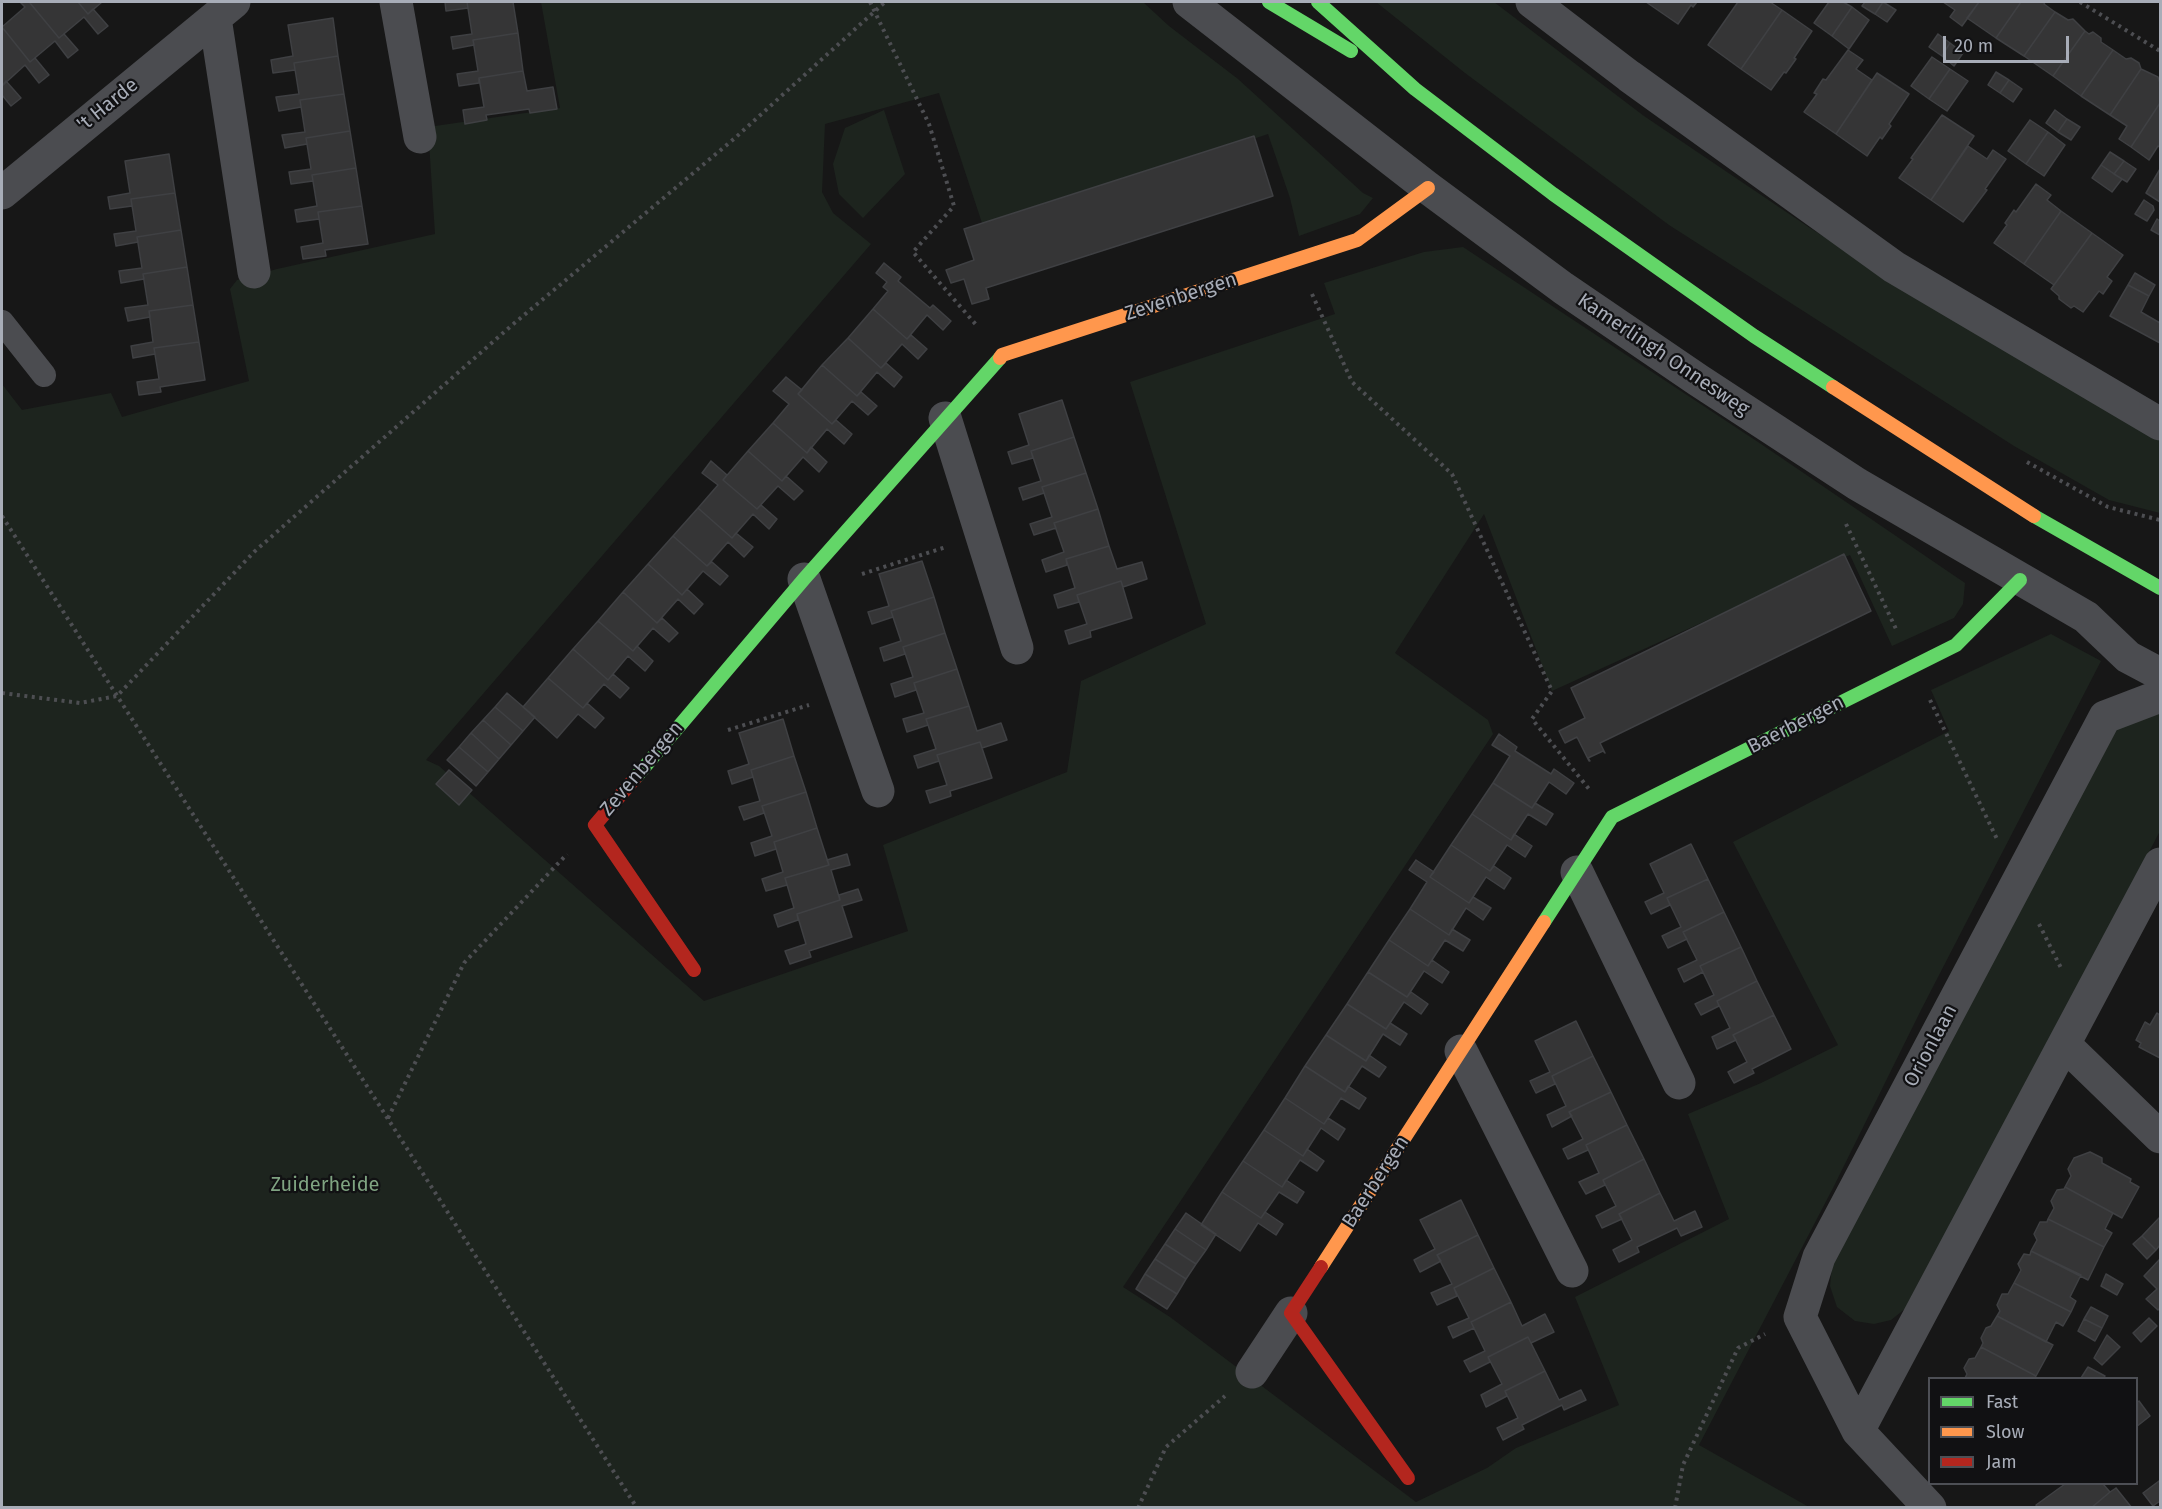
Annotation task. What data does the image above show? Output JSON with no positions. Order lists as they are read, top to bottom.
{
  "streets": {
    "street": [
      "'t Harde",
      "Zevenbergen",
      "Kamerlingh Onnesweg",
      "Baerbergen",
      "Orionlaan"
    ]
  },
  "crossings": [
    ["Zevenbergen", "Kamerlingh Onnesweg"],
    ["Kamerlingh Onnesweg", "Baerbergen"]
  ],
  "parks": ["Zuiderheide"],
  "legend": ["Fast", "Slow", "Jam"],
  "scale_bar": "20 m"
}
